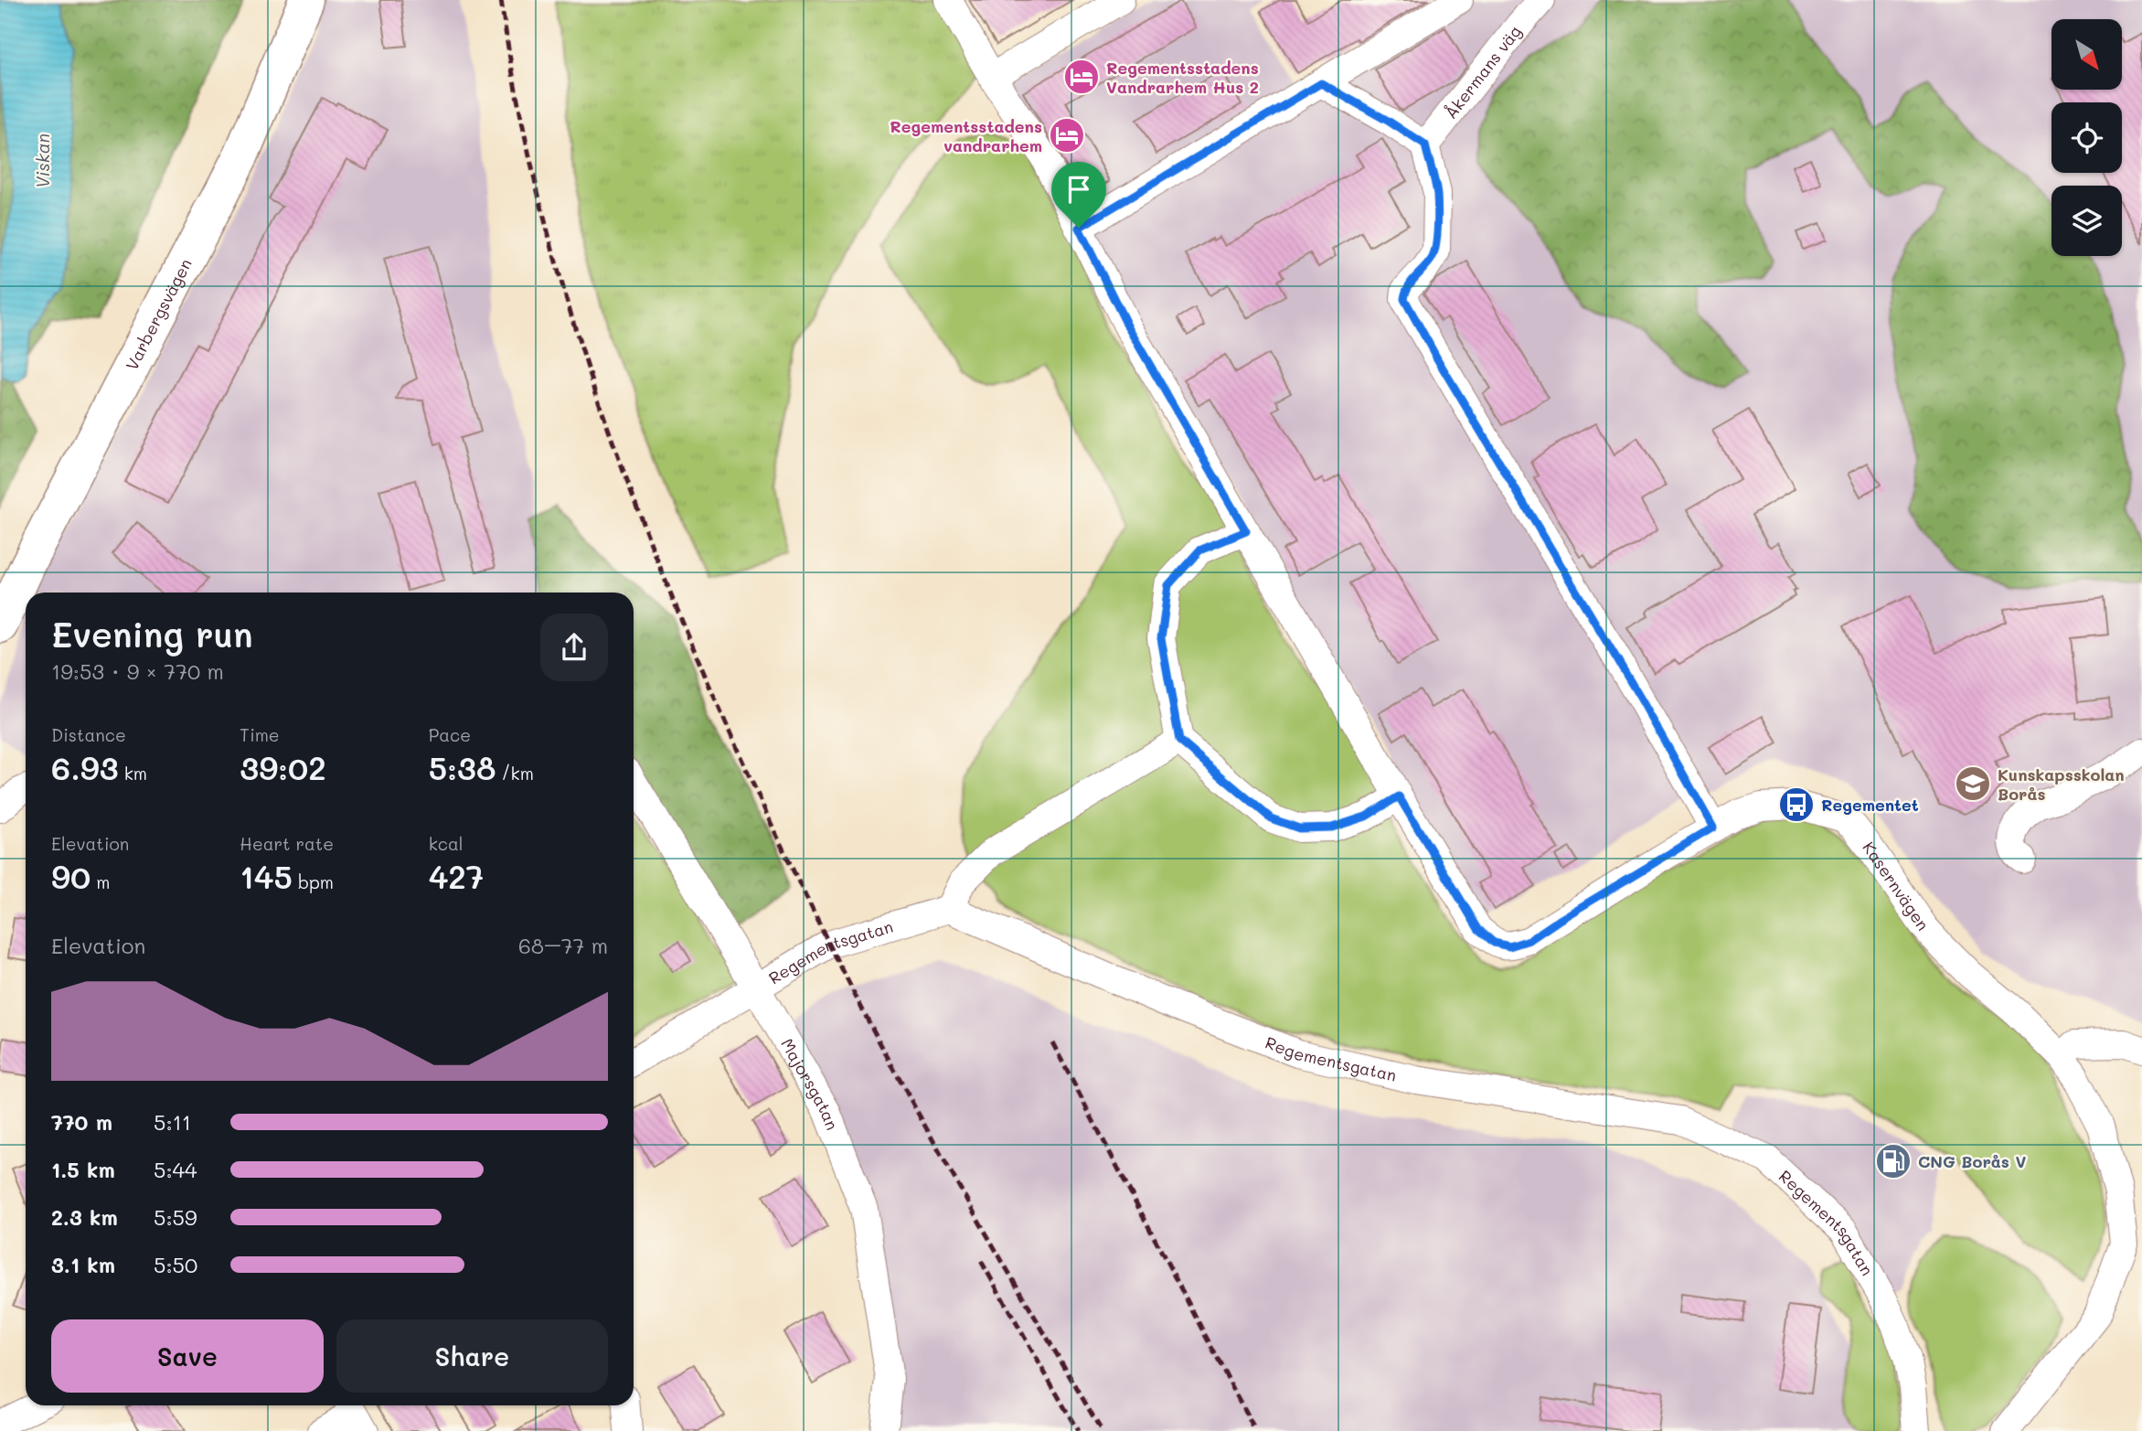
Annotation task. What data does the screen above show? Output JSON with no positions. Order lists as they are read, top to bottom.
{
  "streets": {
    "main road": ["Varbergsvägen"],
    "street": [
      "Åkermans väg",
      "Kasernvägen",
      "Regementsgatan",
      "Majorsgatan"
    ]
  },
  "crossings": [
    ["Regementsgatan", "Majorsgatan"]
  ],
  "water": ["Viskan"],
  "places": {
    "hotel": ["Regementsstadens Vandrarhem Hus 2", "Regementsstadens vandrarhem"],
    "school or university": ["Kunskapsskolan Borås"],
    "bus stop": ["Regementet"],
    "fuel station": ["CNG Borås V"]
  },
  "north": "bottom right",
  "page": {
    "heading": ["Evening run", "19:53 · 9 × 770 m"],
    "stats": [
      ["Distance", "6.93 km"],
      ["Time", "39:02"],
      ["Pace", "5:38 /km"],
      ["Elevation", "90 m"],
      ["Heart rate", "145 bpm"],
      ["kcal", "427"]
    ],
    "chart": ["Elevation", "68–77 m"],
    "list": [
      {
        "name": "770 m",
        "note": "5:11"
      },
      {
        "name": "1.5 km",
        "note": "5:44"
      },
      {
        "name": "2.3 km",
        "note": "5:59"
      },
      {
        "name": "3.1 km",
        "note": "5:50"
      }
    ],
    "buttons": ["Save", "Share"]
  }
}
